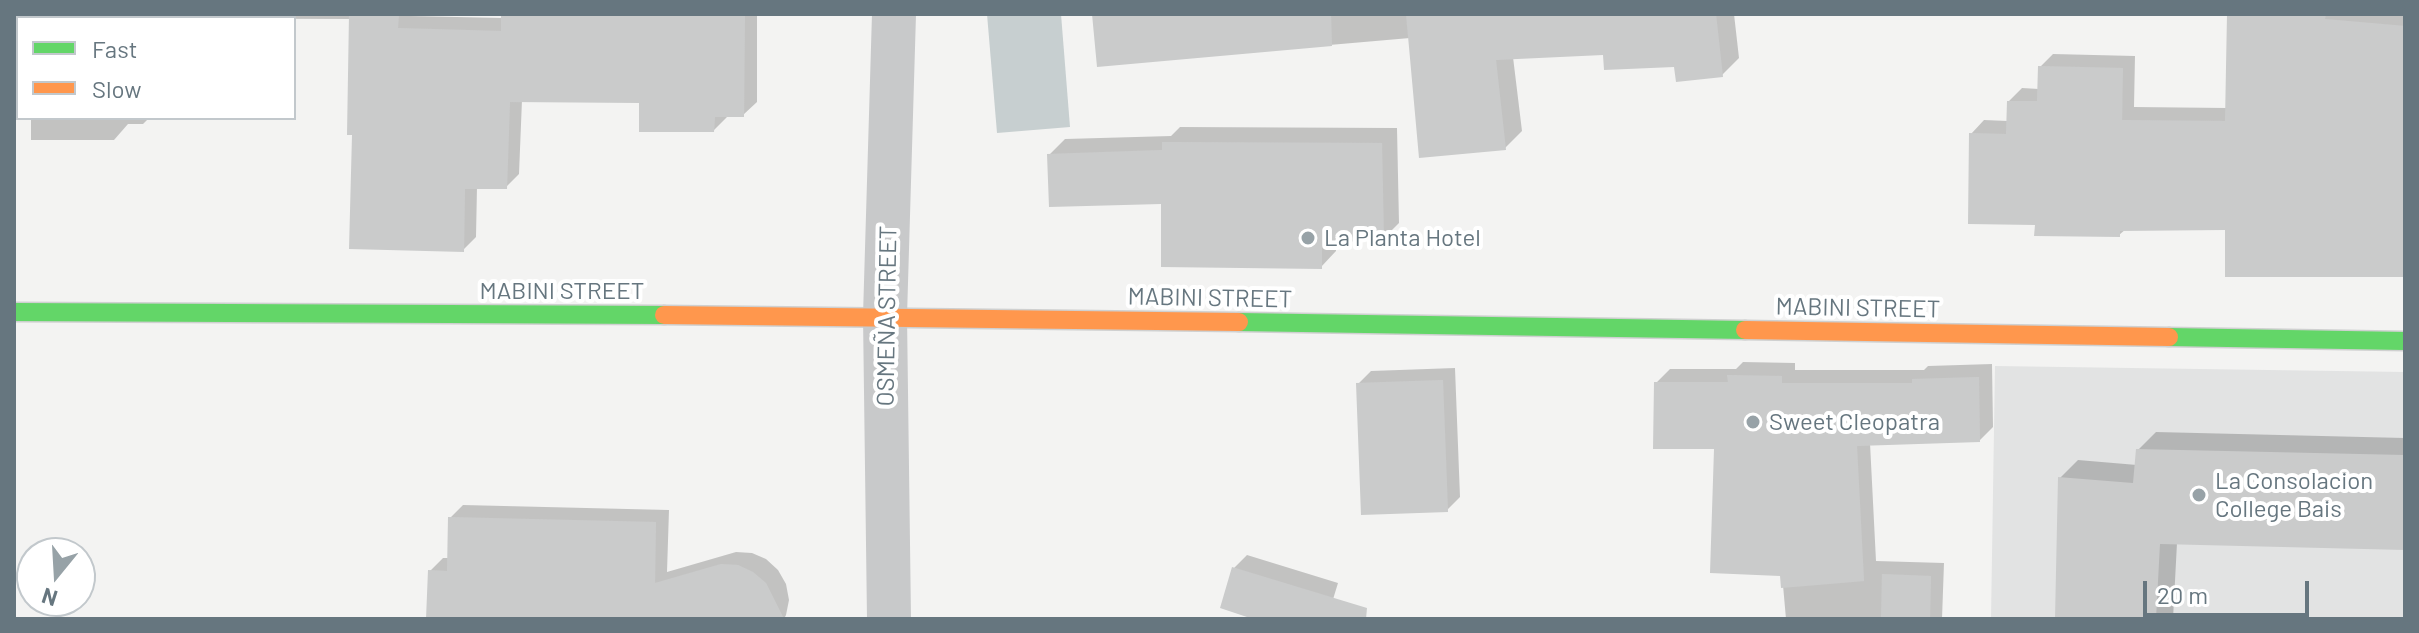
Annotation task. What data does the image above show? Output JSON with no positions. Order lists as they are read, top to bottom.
{
  "streets": {
    "street": ["MABINI STREET", "OSMEÑA STREET"]
  },
  "crossings": [
    ["MABINI STREET", "OSMEÑA STREET"]
  ],
  "places": ["La Planta Hotel", "Sweet Cleopatra", "La Consolacion College Bais"],
  "legend": ["Fast", "Slow"],
  "scale_bar": "20 m",
  "north": "bottom"
}
